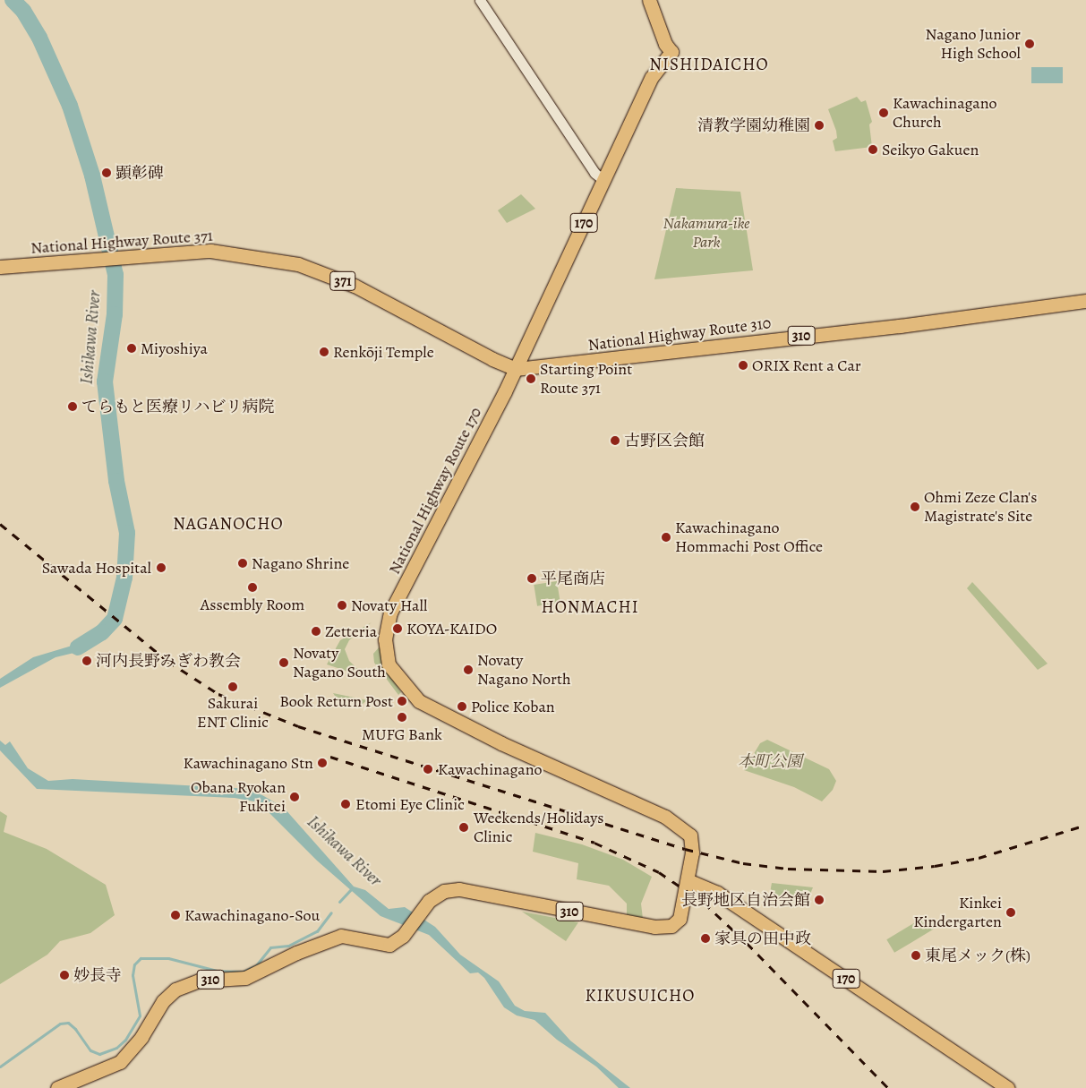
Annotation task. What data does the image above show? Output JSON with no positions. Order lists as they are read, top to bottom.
{
  "streets": {
    "highway": [
      "170",
      "National Highway Route 371",
      "371",
      "National Highway Route 310",
      "310",
      "National Highway Route 170"
    ]
  },
  "crossings": [
    ["170", "310"],
    ["170", "National Highway Route 170"],
    ["National Highway Route 371", "National Highway Route 310"],
    ["National Highway Route 371", "National Highway Route 170"],
    ["National Highway Route 310", "National Highway Route 170"],
    ["310", "National Highway Route 170"]
  ],
  "districts": [
    "NISHIDAICHO",
    "NAGANOCHO",
    "HONMACHI",
    "KIKUSUICHO"
  ],
  "water": ["Ishikawa River"],
  "parks": ["Nakamura-ike Park", "本町公園"],
  "places": [
    "Nagano Junior High School",
    "Kawachinagano Church",
    "清教学園幼稚園",
    "Seikyo Gakuen",
    "顕彰碑",
    "Miyoshiya",
    "Renkōji Temple",
    "ORIX Rent a Car",
    "Starting Point Route 371",
    "てらもと医療リハビリ病院",
    "古野区会館",
    "Ohmi Zeze Clan's Magistrate's Site",
    "Kawachinagano Hommachi Post Office",
    "Nagano Shrine",
    "Sawada Hospital",
    "平尾商店",
    "Assembly Room",
    "Novaty Hall",
    "KOYA-KAIDO",
    "Zetteria",
    "河内長野みぎわ教会",
    "Novaty Nagano South",
    "Novaty Nagano North",
    "Sakurai ENT Clinic",
    "Book Return Post",
    "Police Koban",
    "MUFG Bank",
    "Kawachinagano Stn",
    "Kawachinagano",
    "Obana Ryokan Fukitei",
    "Etomi Eye Clinic",
    "Weekends/Holidays Clinic",
    "長野地区自治会館",
    "Kinkei Kindergarten",
    "Kawachinagano-Sou",
    "家具の田中政",
    "東尾メック(株)",
    "妙長寺"
  ]
}
